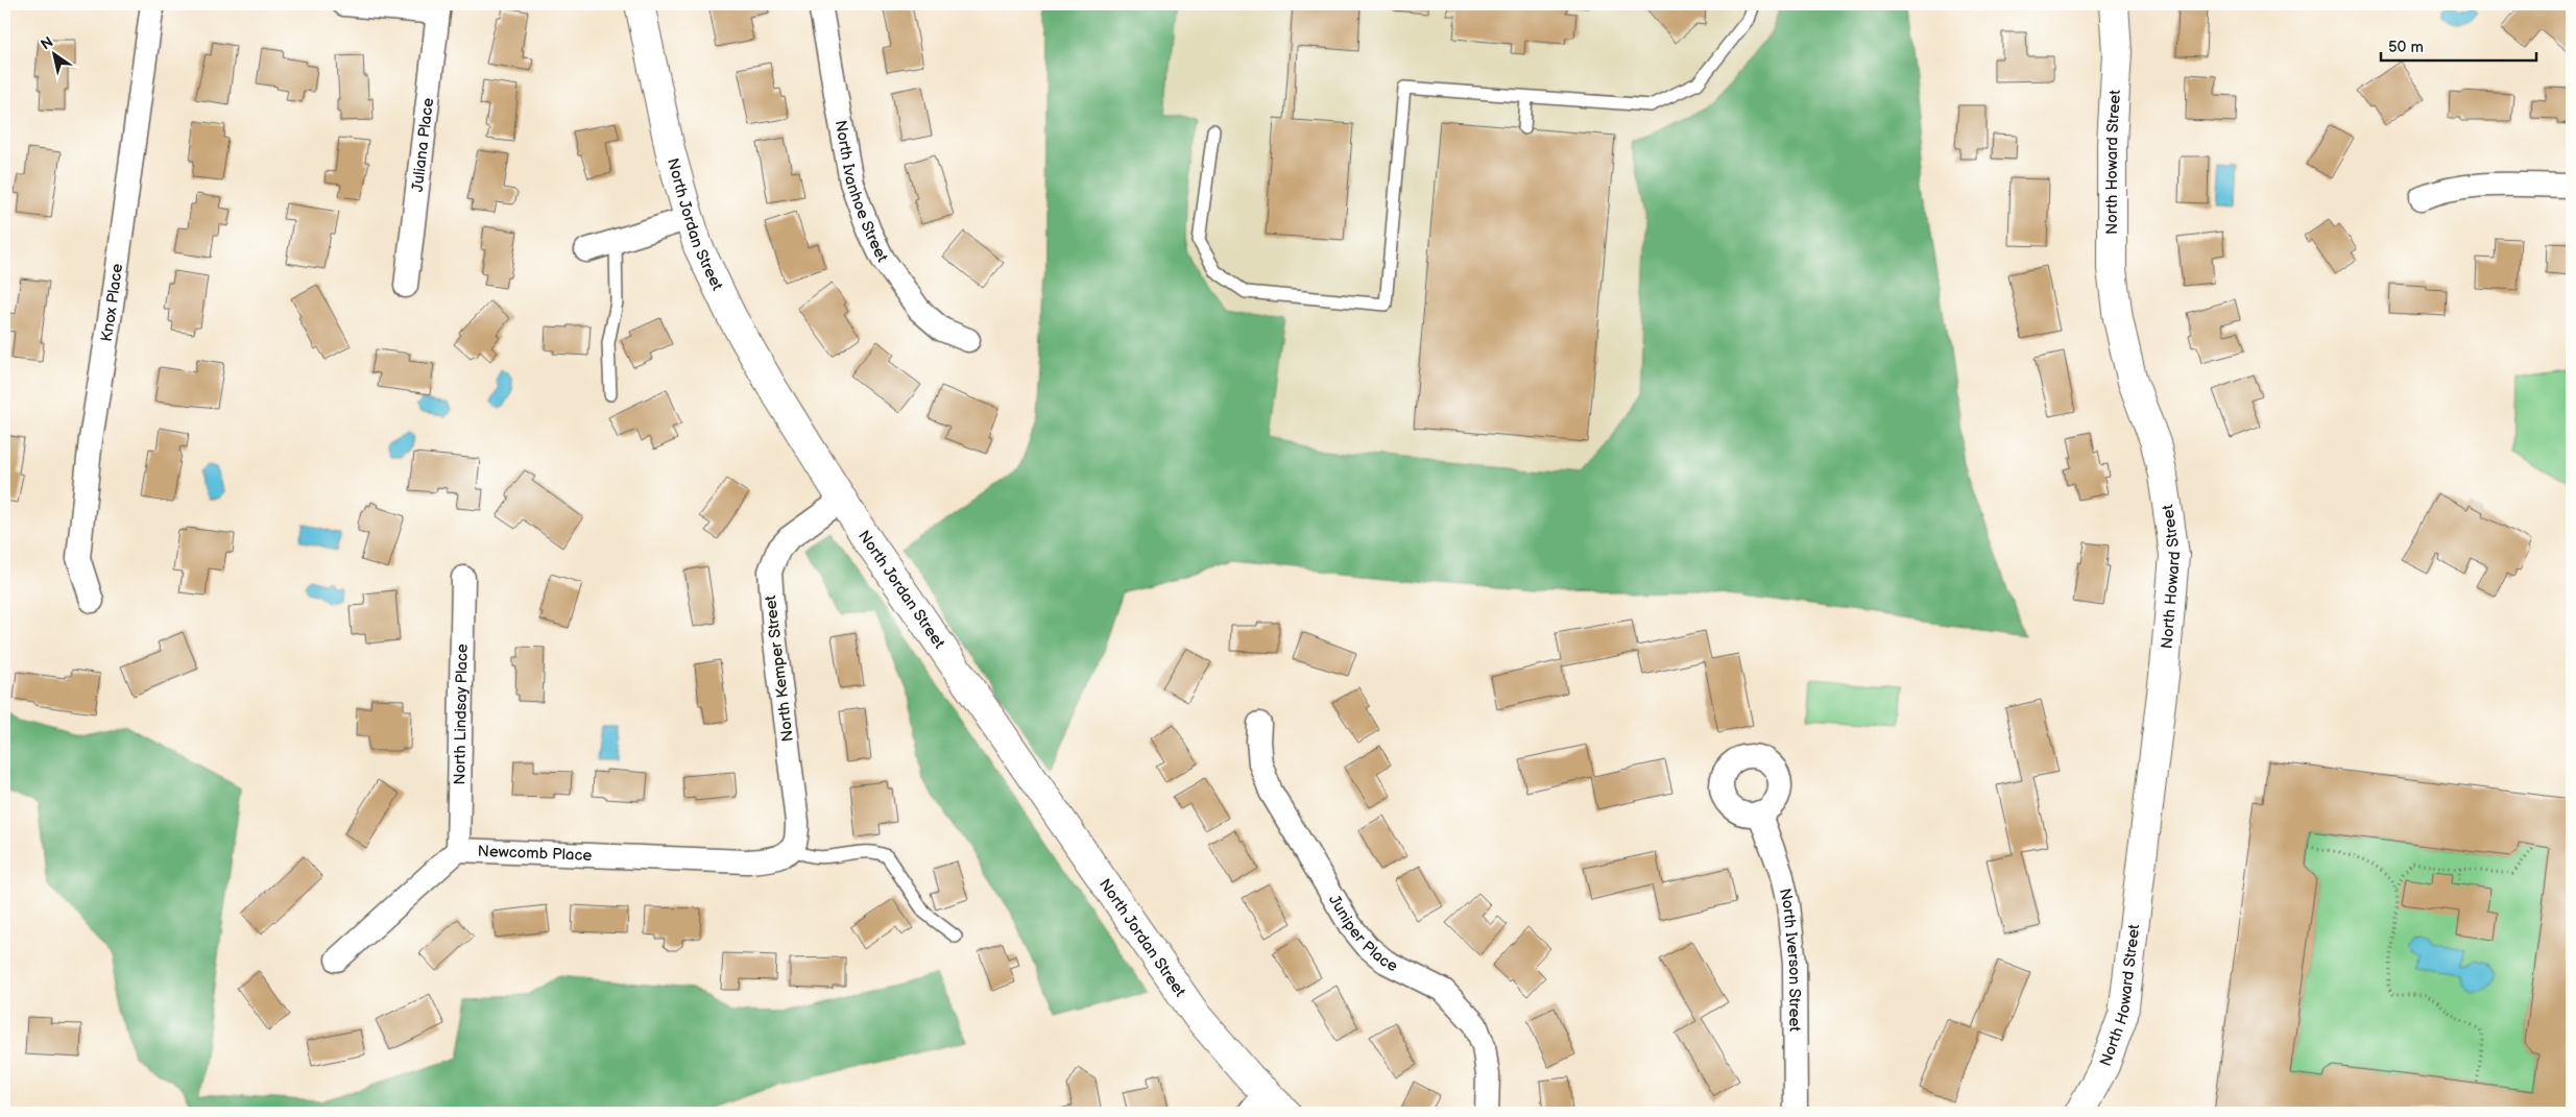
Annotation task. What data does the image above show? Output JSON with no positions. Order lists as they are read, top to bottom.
{
  "streets": {
    "street": [
      "Juliana Place",
      "North Howard Street",
      "North Ivanhoe Street",
      "North Jordan Street",
      "Knox Place",
      "North Kemper Street",
      "North Lindsay Place",
      "Newcomb Place",
      "Juniper Place",
      "North Iverson Street"
    ]
  },
  "crossings": [
    ["North Jordan Street", "North Kemper Street"],
    ["North Kemper Street", "Newcomb Place"],
    ["North Lindsay Place", "Newcomb Place"]
  ],
  "scale_bar": "50 m",
  "north": "top left"
}
